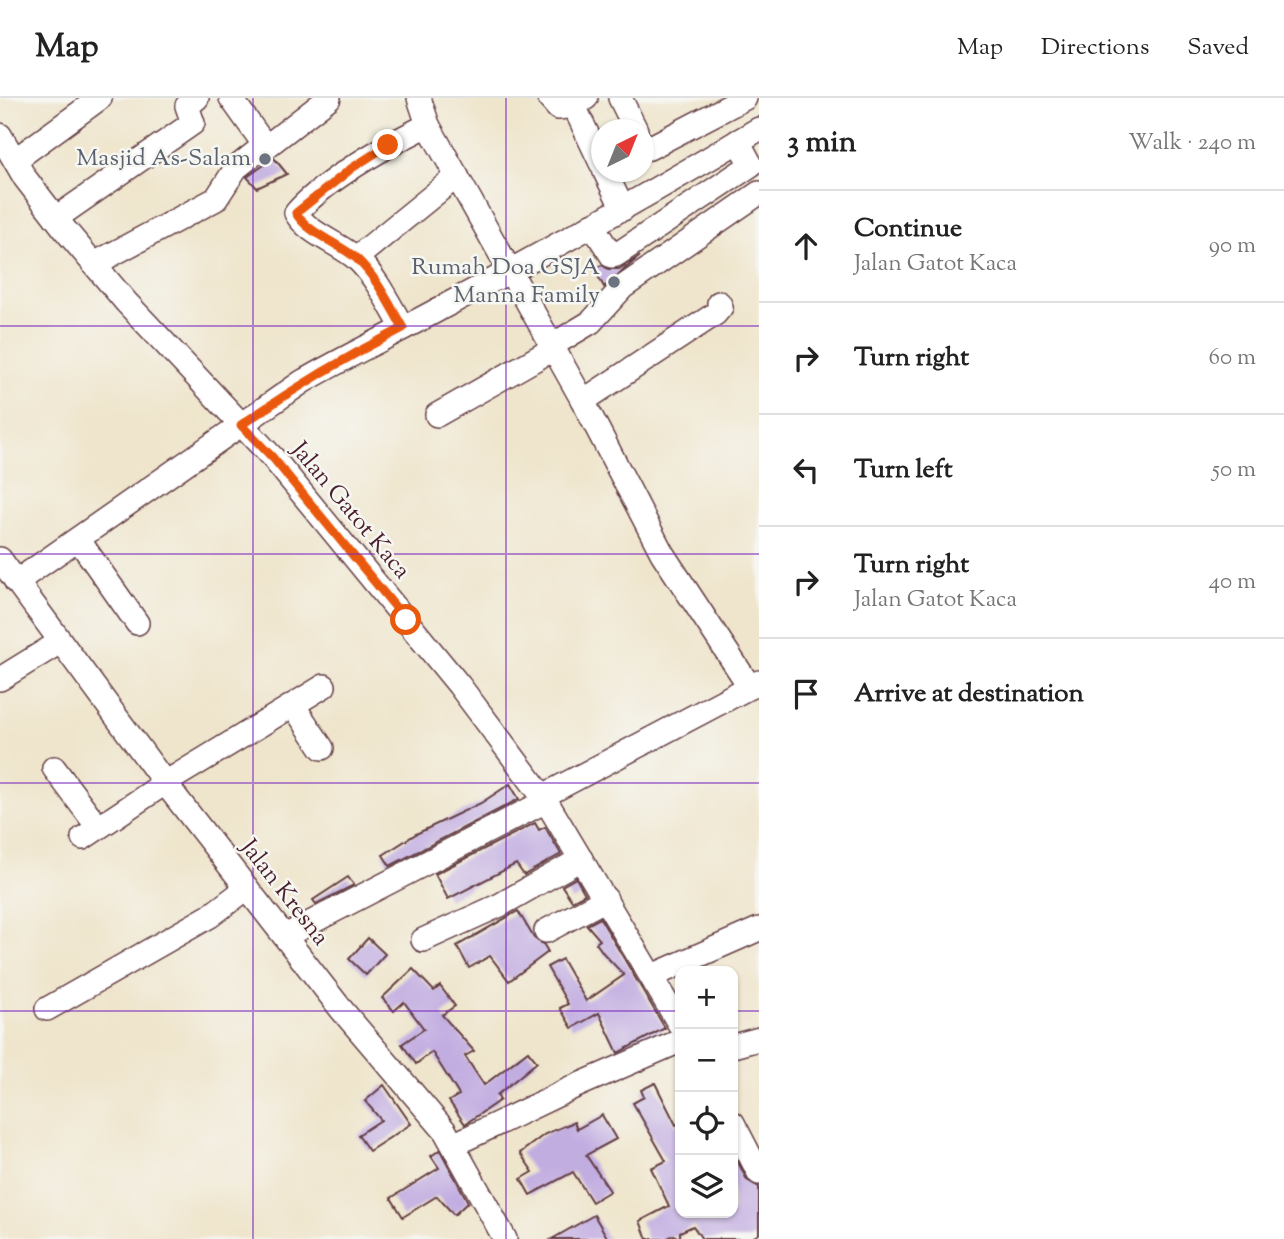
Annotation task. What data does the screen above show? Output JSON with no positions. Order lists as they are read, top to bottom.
{
  "streets": {
    "street": ["Jalan Gatot Kaca", "Jalan Kresna"]
  },
  "places": ["Masjid As-Salam", "Rumah Doa GSJA Manna Family"],
  "north": "top right",
  "page": {
    "header": "Map",
    "nav": ["Map", "Directions", "Saved"],
    "heading": ["3 min", "Walk · 240 m"],
    "list": [
      ["Continue", "Jalan Gatot Kaca", "90 m"],
      ["Turn right", "60 m"],
      ["Turn left", "50 m"],
      ["Turn right", "Jalan Gatot Kaca", "40 m"],
      "Arrive at destination"
    ],
    "map_buttons": ["+", "−"]
  }
}
